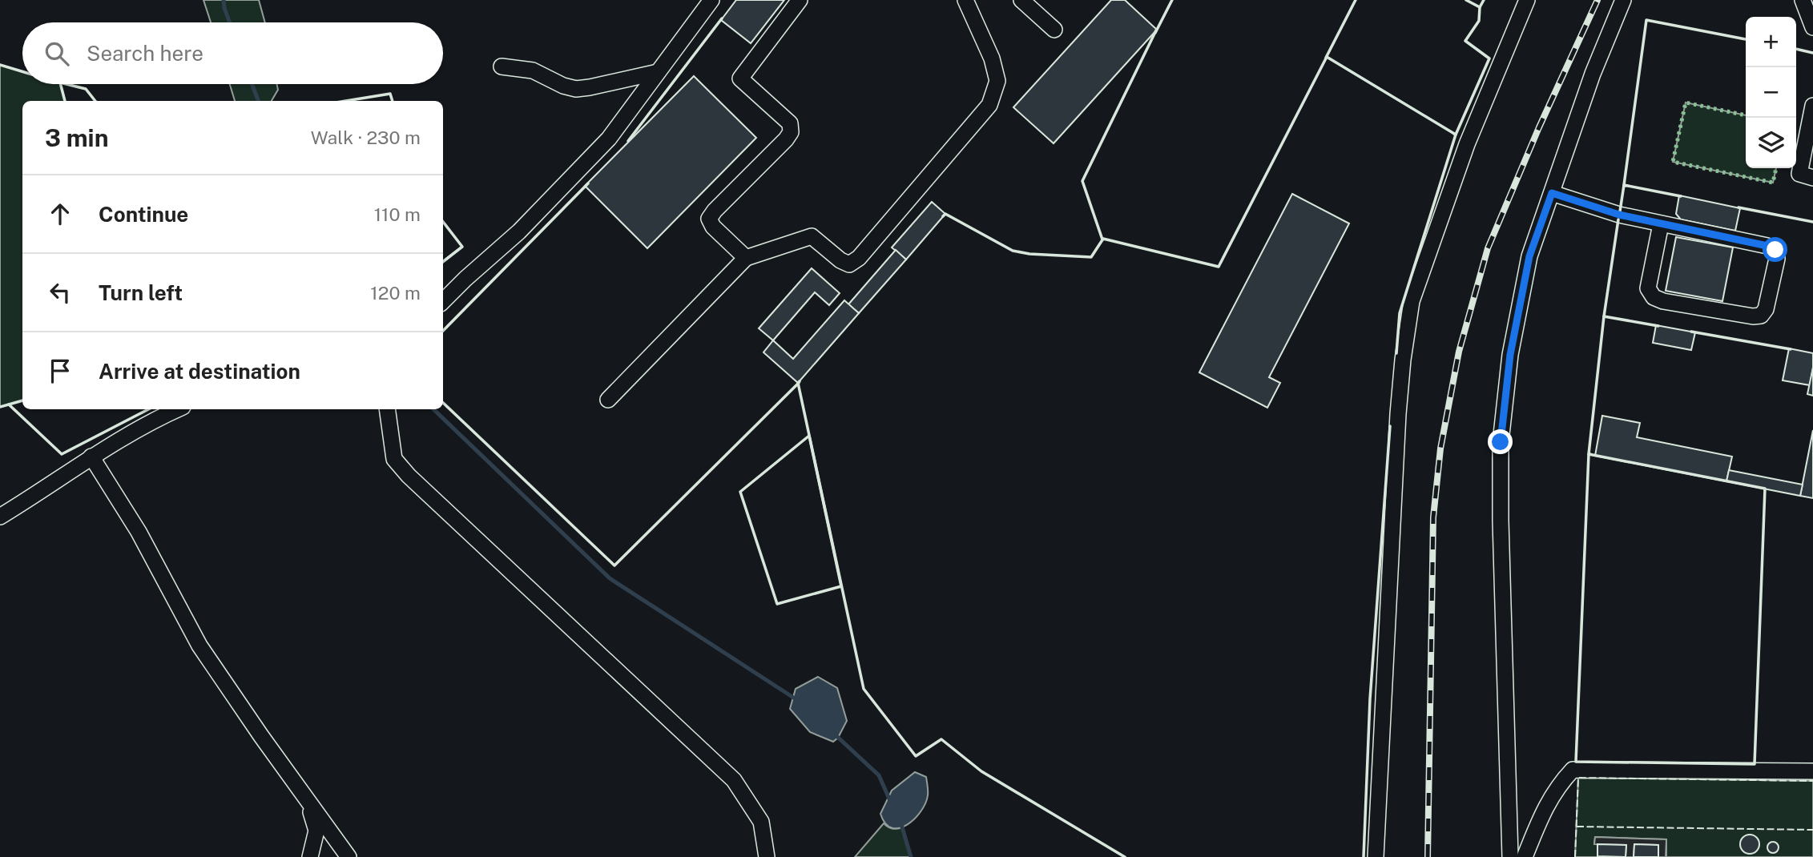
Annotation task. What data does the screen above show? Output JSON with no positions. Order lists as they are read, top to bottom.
{
  "page": {
    "map_buttons": ["+", "−"],
    "search": "Search here",
    "heading": ["3 min", "Walk · 230 m"],
    "list": [
      ["Continue", "110 m"],
      ["Turn left", "120 m"],
      "Arrive at destination"
    ]
  }
}
